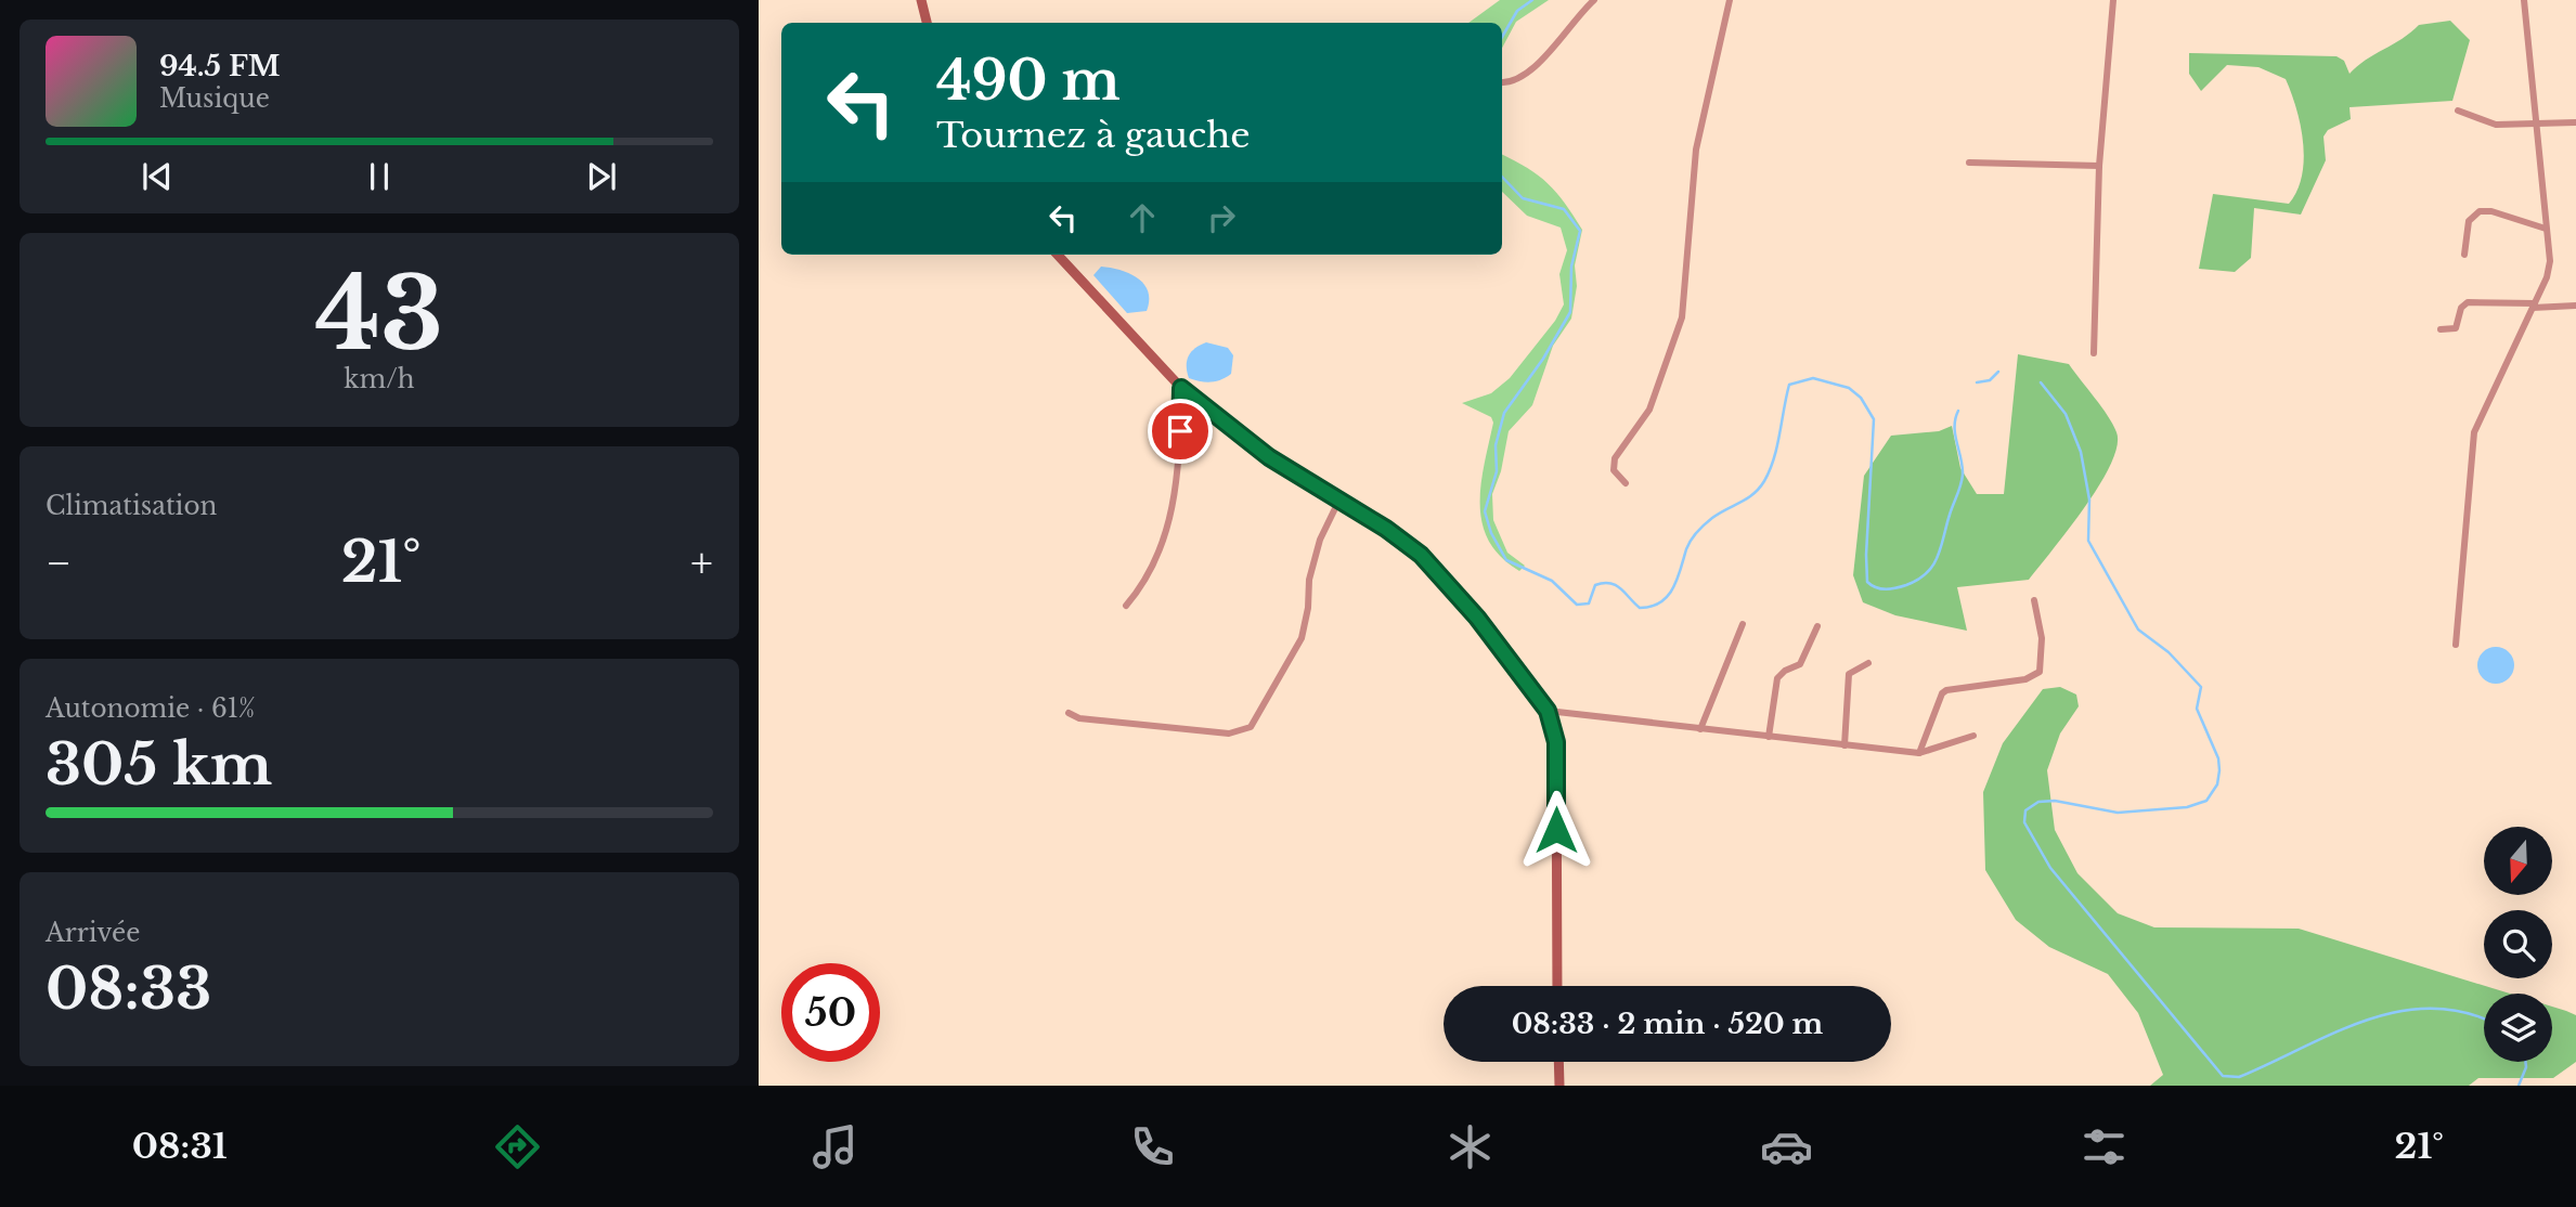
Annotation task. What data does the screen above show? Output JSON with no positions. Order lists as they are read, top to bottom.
{
  "north": "bottom",
  "page": {
    "turn": ["490 m", "Tournez à gauche"],
    "song": ["94.5 FM", "Musique"],
    "tile": [
      ["43", "km/h"],
      "Climatisation",
      ["Autonomie · 61%", "305 km"],
      ["Arrivée", "08:33"]
    ],
    "heat": ["−", "21°", "+"],
    "limit": "50",
    "trip": "08:33 · 2 min · 520 m",
    "tabs": ["08:31", "21°"]
  }
}
